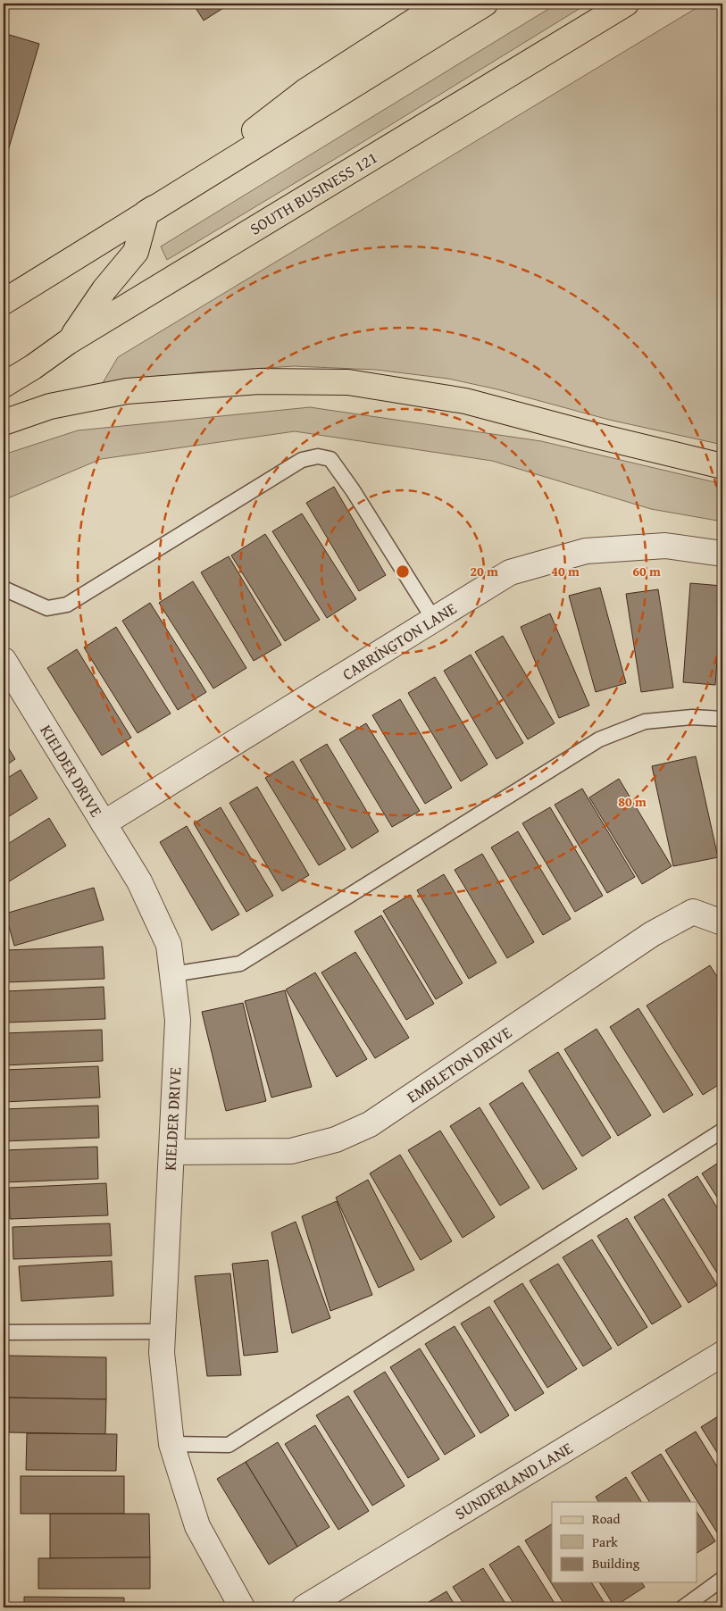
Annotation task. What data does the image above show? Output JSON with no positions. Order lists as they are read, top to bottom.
{
  "streets": {
    "main road": ["SOUTH BUSINESS 121"],
    "street": [
      "CARRINGTON LANE",
      "KIELDER DRIVE",
      "EMBLETON DRIVE",
      "SUNDERLAND LANE"
    ]
  },
  "crossings": [
    ["CARRINGTON LANE", "KIELDER DRIVE"],
    ["KIELDER DRIVE", "EMBLETON DRIVE"]
  ],
  "legend": ["Road", "Park", "Building"],
  "rings": [
    "20 m",
    "40 m",
    "60 m",
    "80 m"
  ]
}
